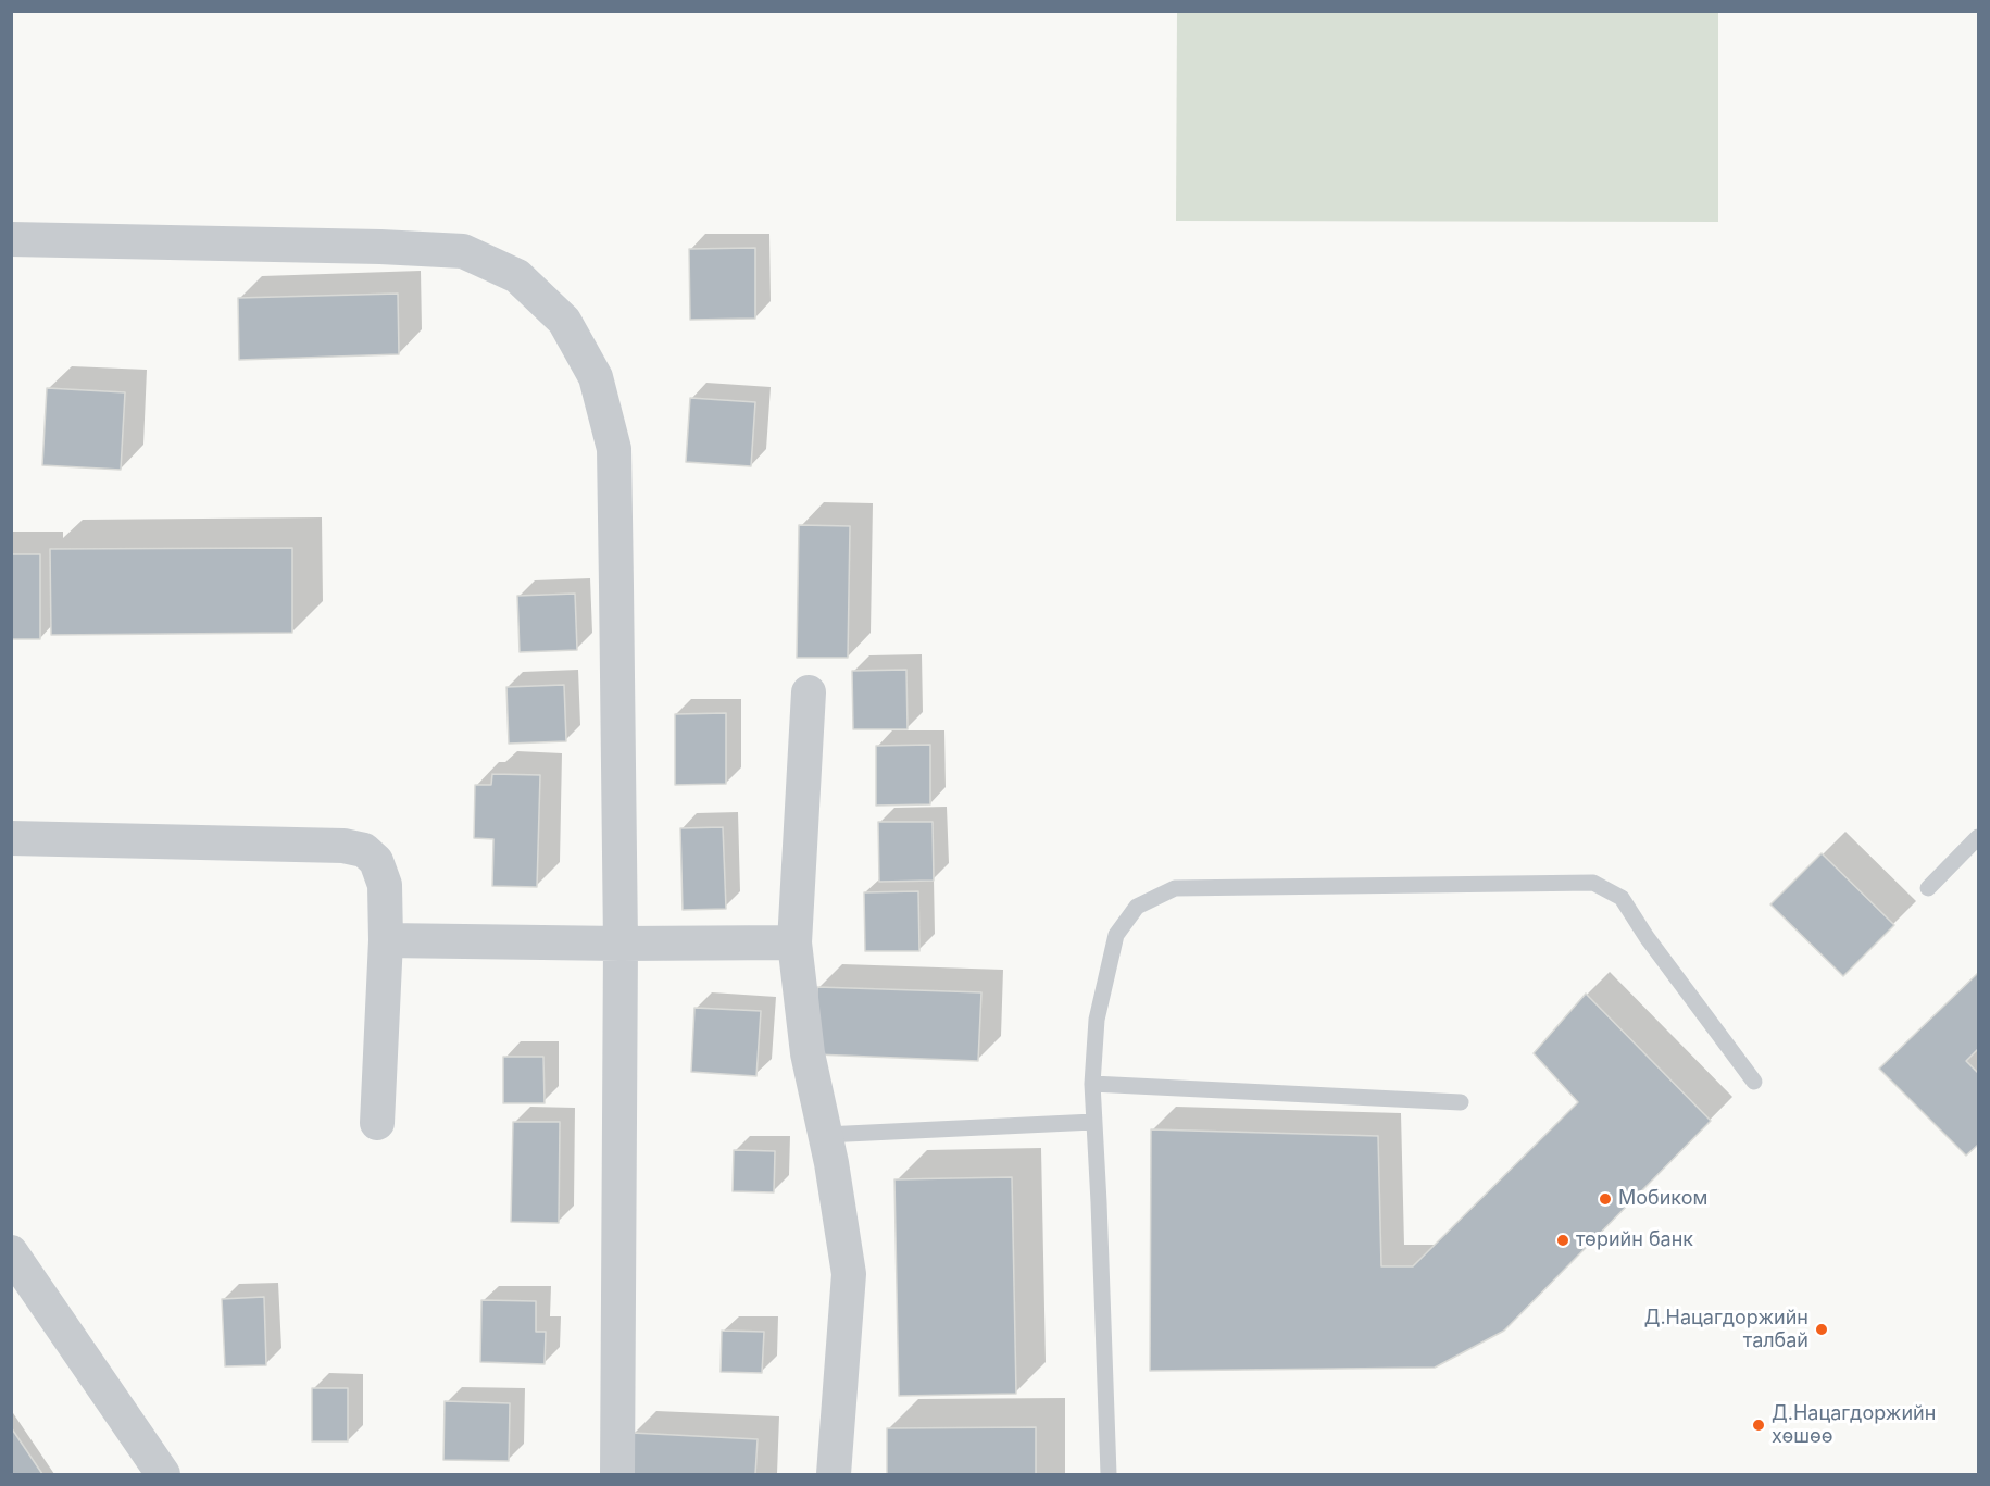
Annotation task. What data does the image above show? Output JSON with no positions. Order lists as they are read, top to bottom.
{
  "places": [
    "Мобиком",
    "төрийн банк",
    "Д.Нацагдоржийн талбай",
    "Д.Нацагдоржийн хөшөө"
  ]
}
